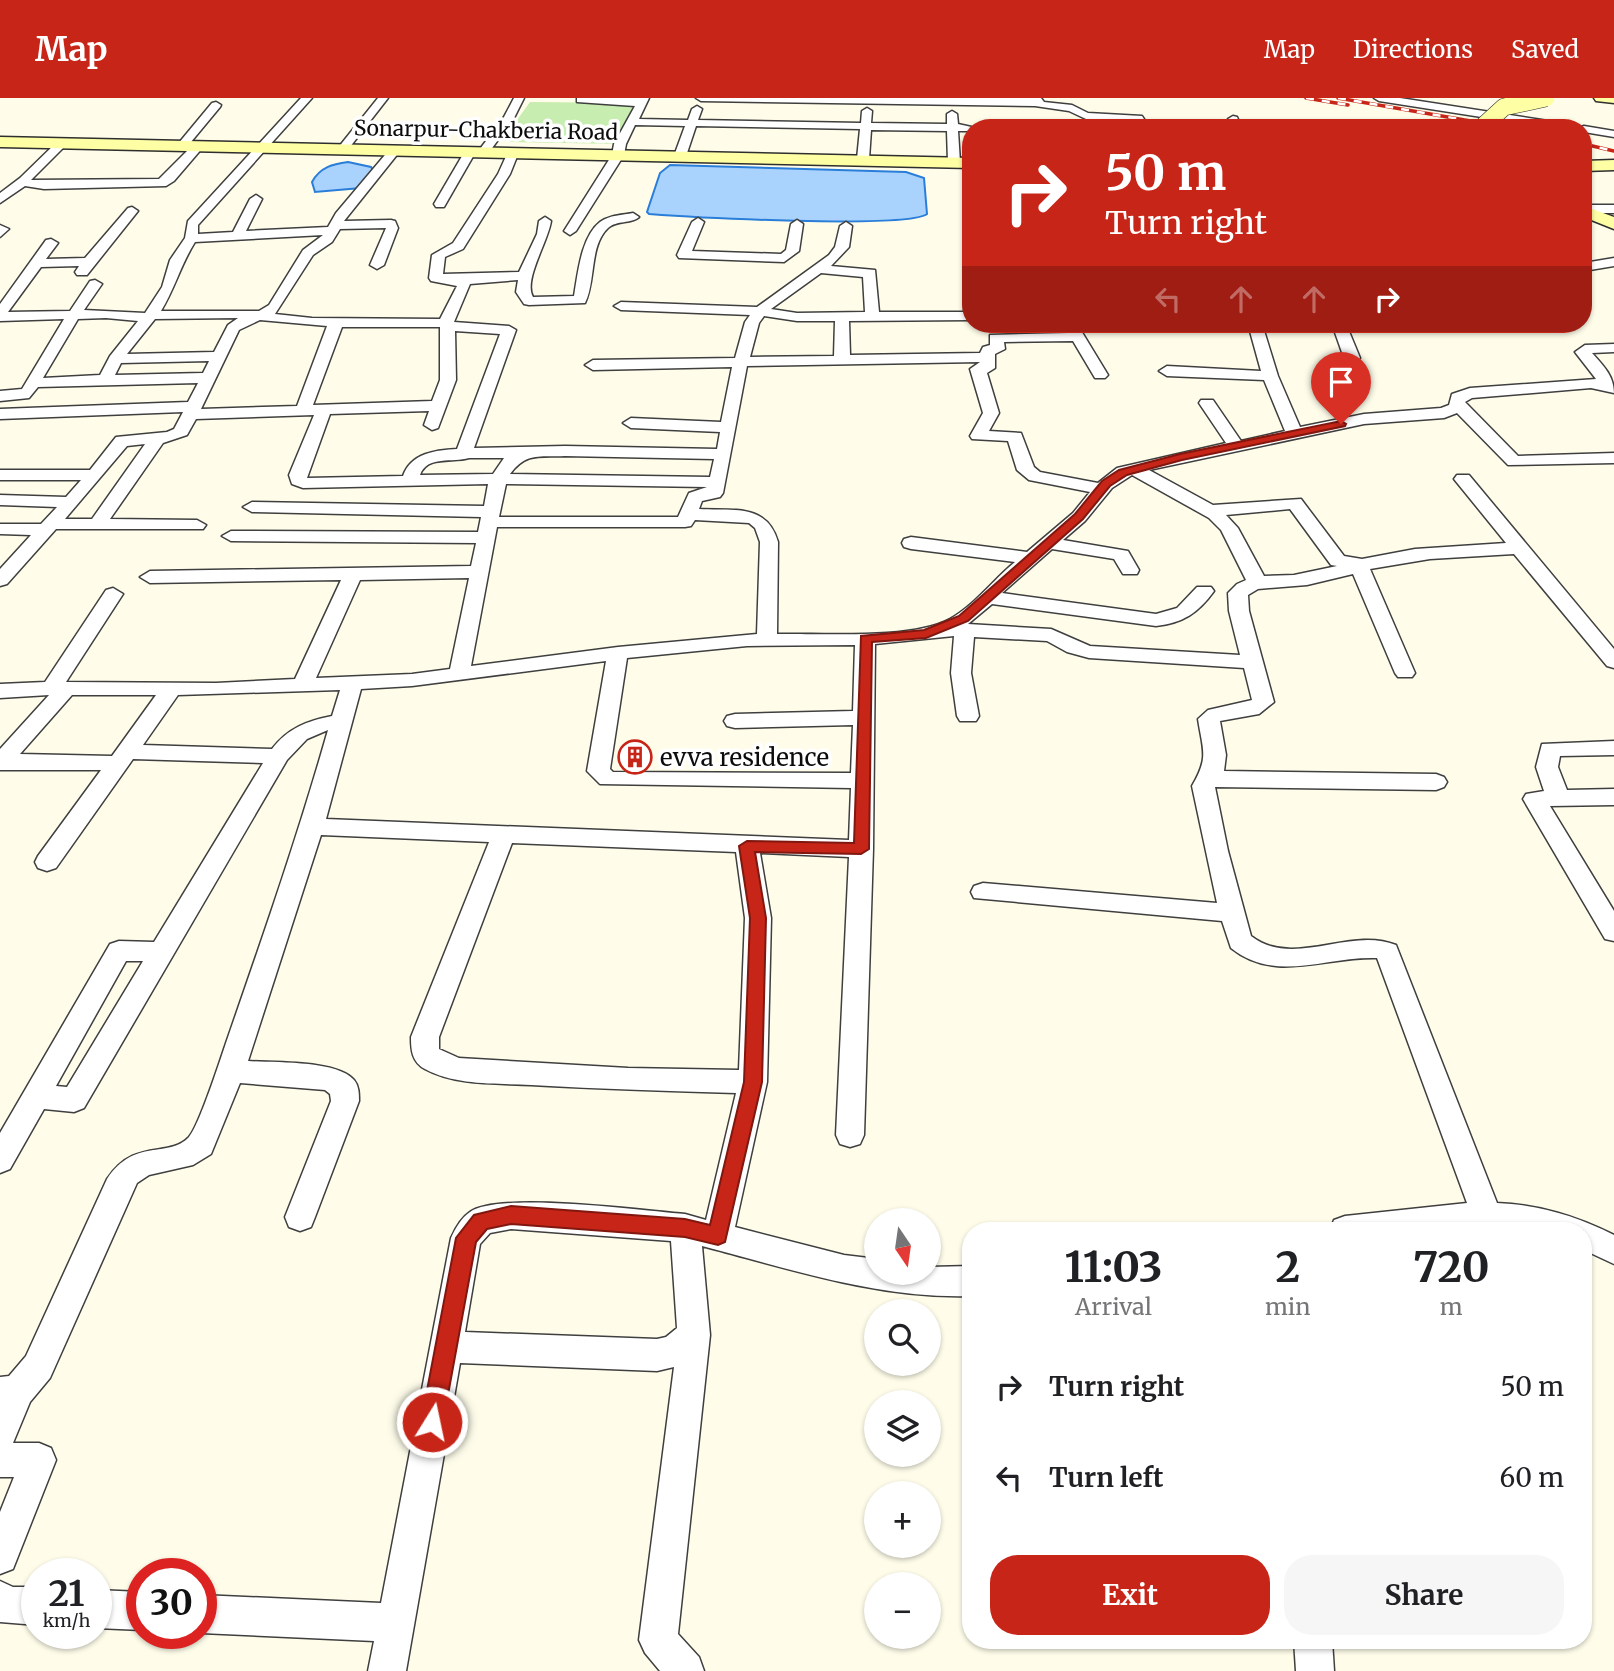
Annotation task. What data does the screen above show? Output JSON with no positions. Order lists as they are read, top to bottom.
{
  "streets": {
    "main road": ["Sonarpur-Chakberia Road"]
  },
  "places": {
    "building": ["evva residence"]
  },
  "north": "bottom",
  "page": {
    "header": "Map",
    "nav": ["Map", "Directions", "Saved"],
    "turn": ["50 m", "Turn right"],
    "map_buttons": ["+", "−"],
    "eta": [
      "11:03",
      "Arrival",
      "2",
      "min",
      "720",
      "m"
    ],
    "list": [
      {
        "name": "Turn right",
        "value": "50 m"
      },
      {
        "name": "Turn left",
        "value": "60 m"
      }
    ],
    "buttons": ["Exit", "Share"],
    "speed": "21 km/h",
    "limit": "30"
  }
}
